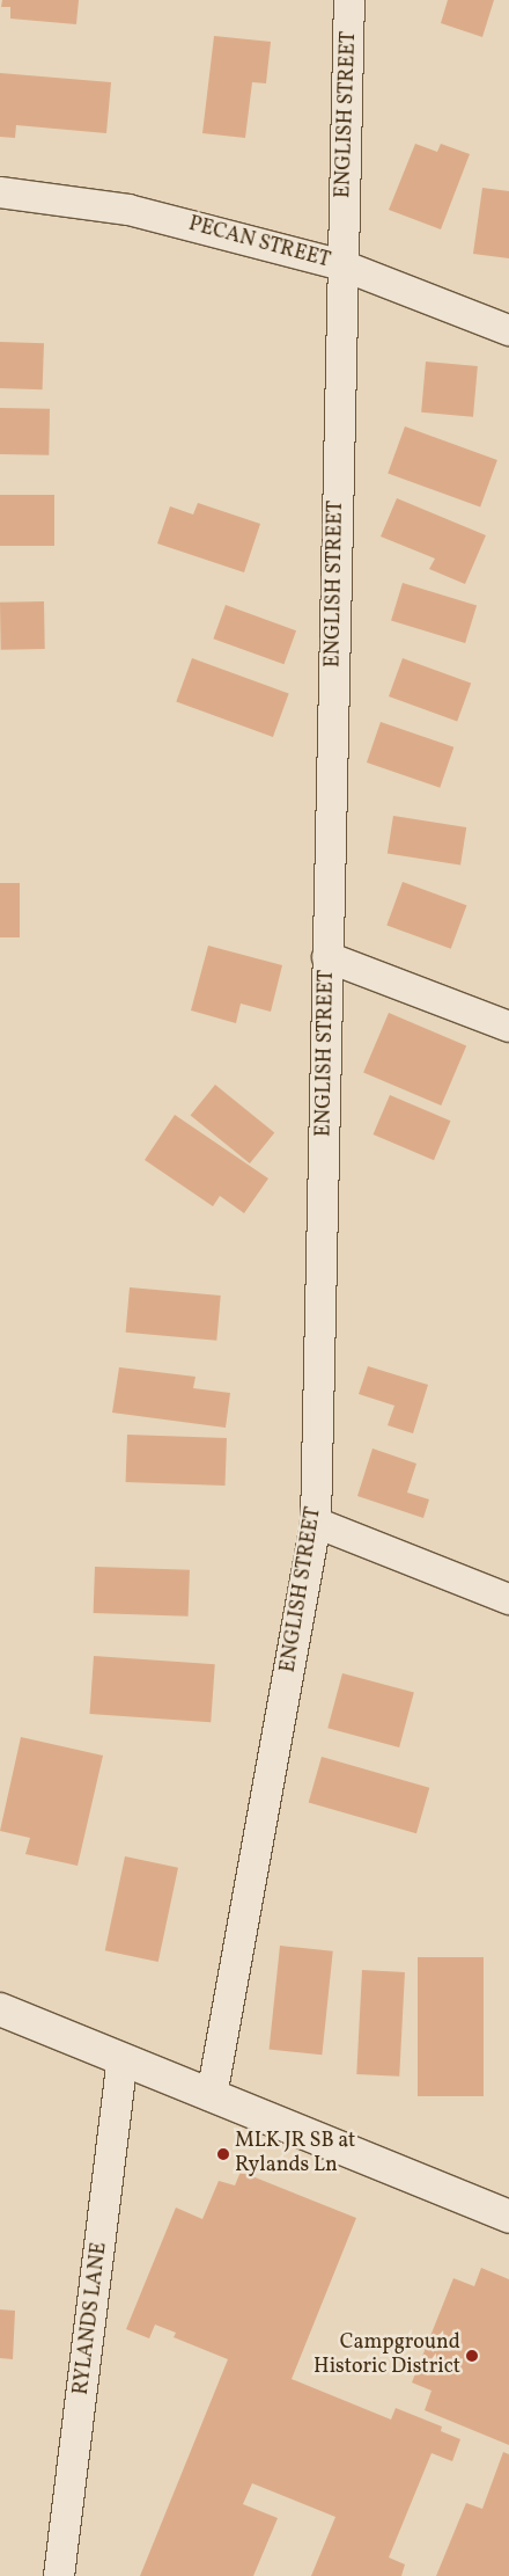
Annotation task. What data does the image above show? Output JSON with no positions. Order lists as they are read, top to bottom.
{
  "streets": {
    "street": ["ENGLISH STREET", "PECAN STREET", "RYLANDS LANE"]
  },
  "crossings": [
    ["ENGLISH STREET", "PECAN STREET"]
  ],
  "places": ["MLK JR SB at Rylands Ln", "Campground Historic District"]
}
